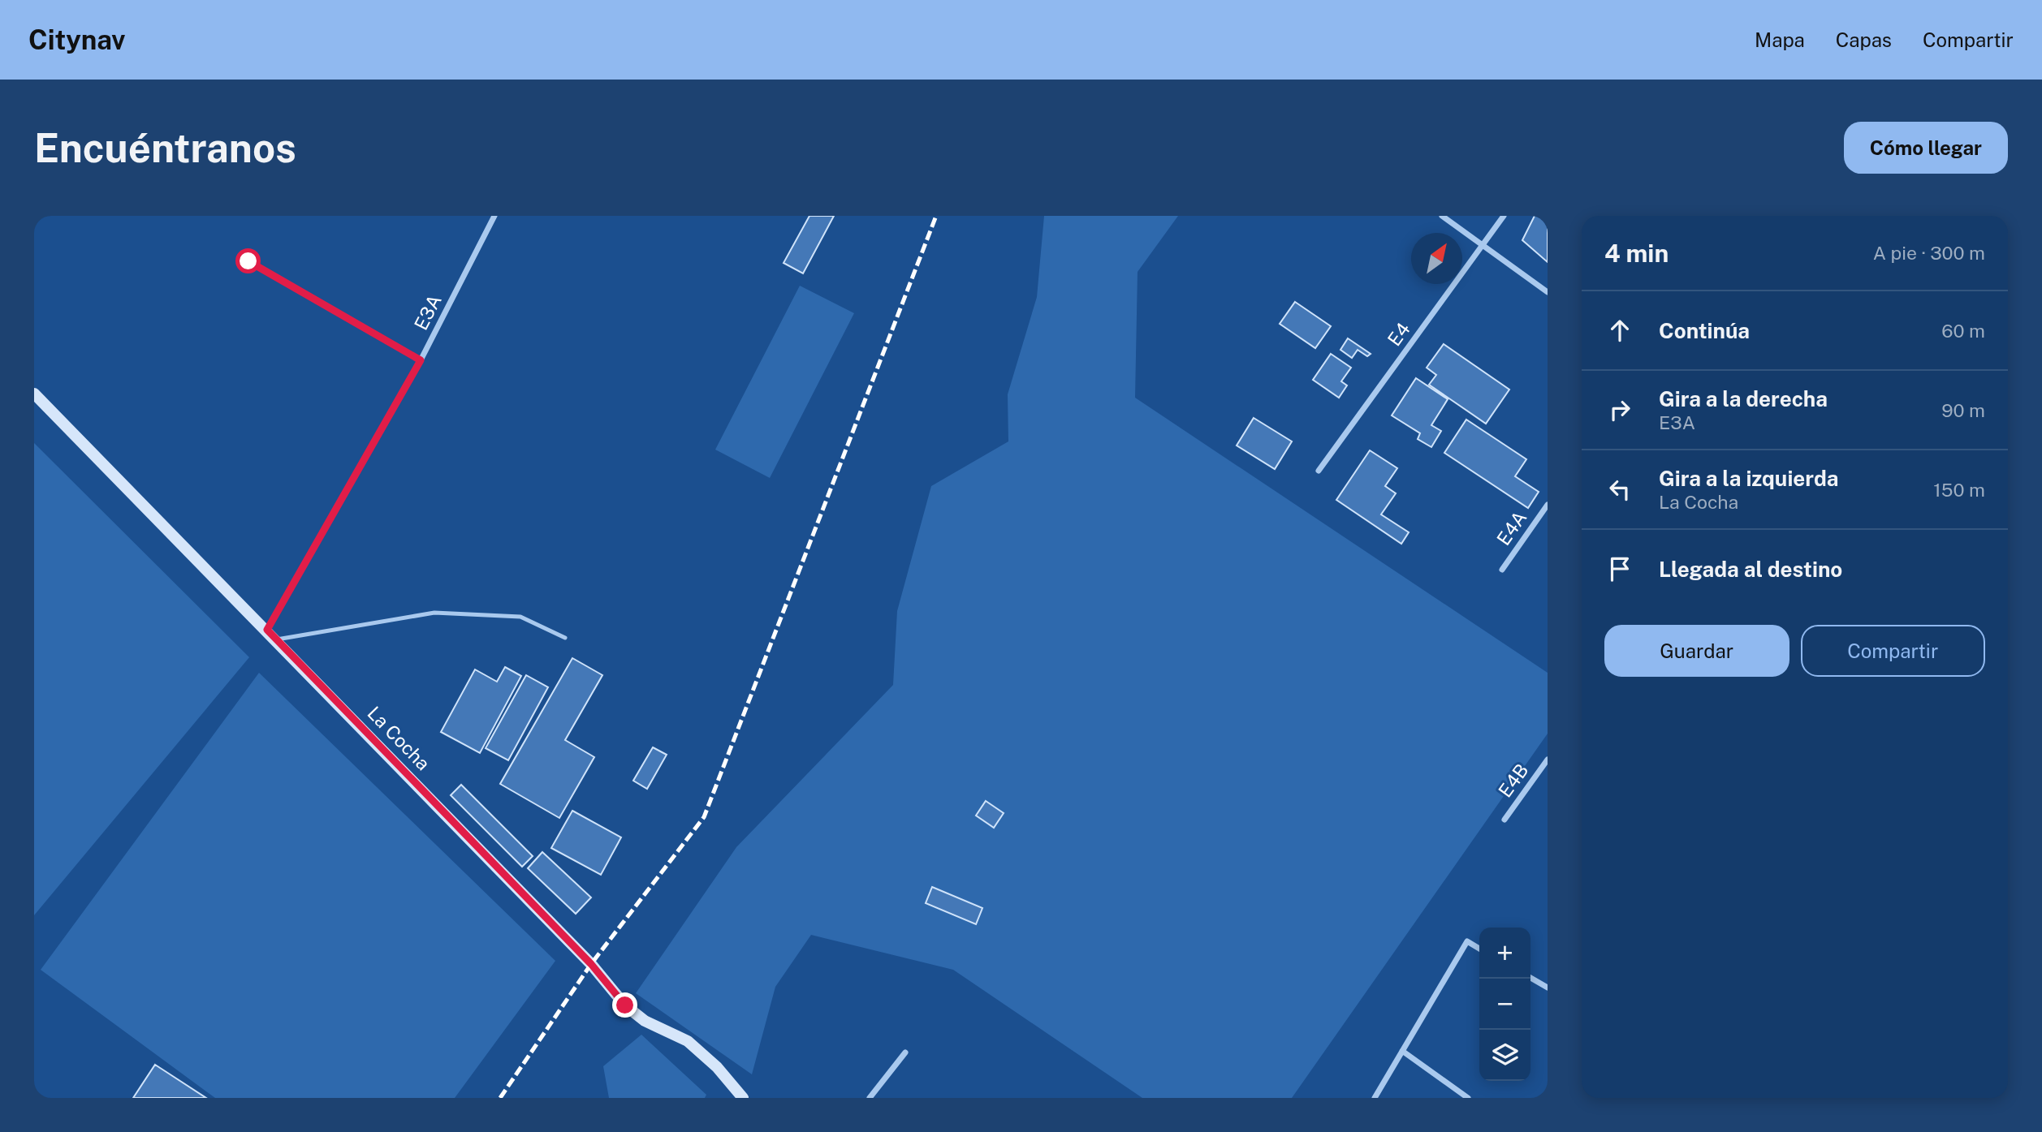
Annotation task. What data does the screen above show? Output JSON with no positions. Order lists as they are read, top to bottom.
{
  "streets": {
    "street": [
      "E3A",
      "E4",
      "E4A",
      "La Cocha",
      "E4B"
    ]
  },
  "crossings": [
    ["E3A", "La Cocha"]
  ],
  "north": "top right",
  "page": {
    "header": "Citynav",
    "nav": ["Mapa", "Capas", "Compartir"],
    "buttons": [
      "Cómo llegar",
      ["Guardar", "Compartir"]
    ],
    "title": "Encuéntranos",
    "heading": ["4 min", "A pie · 300 m"],
    "list": [
      ["Continúa", "60 m"],
      ["Gira a la derecha", "E3A", "90 m"],
      ["Gira a la izquierda", "La Cocha", "150 m"],
      "Llegada al destino"
    ],
    "map_buttons": ["+", "−"]
  }
}
